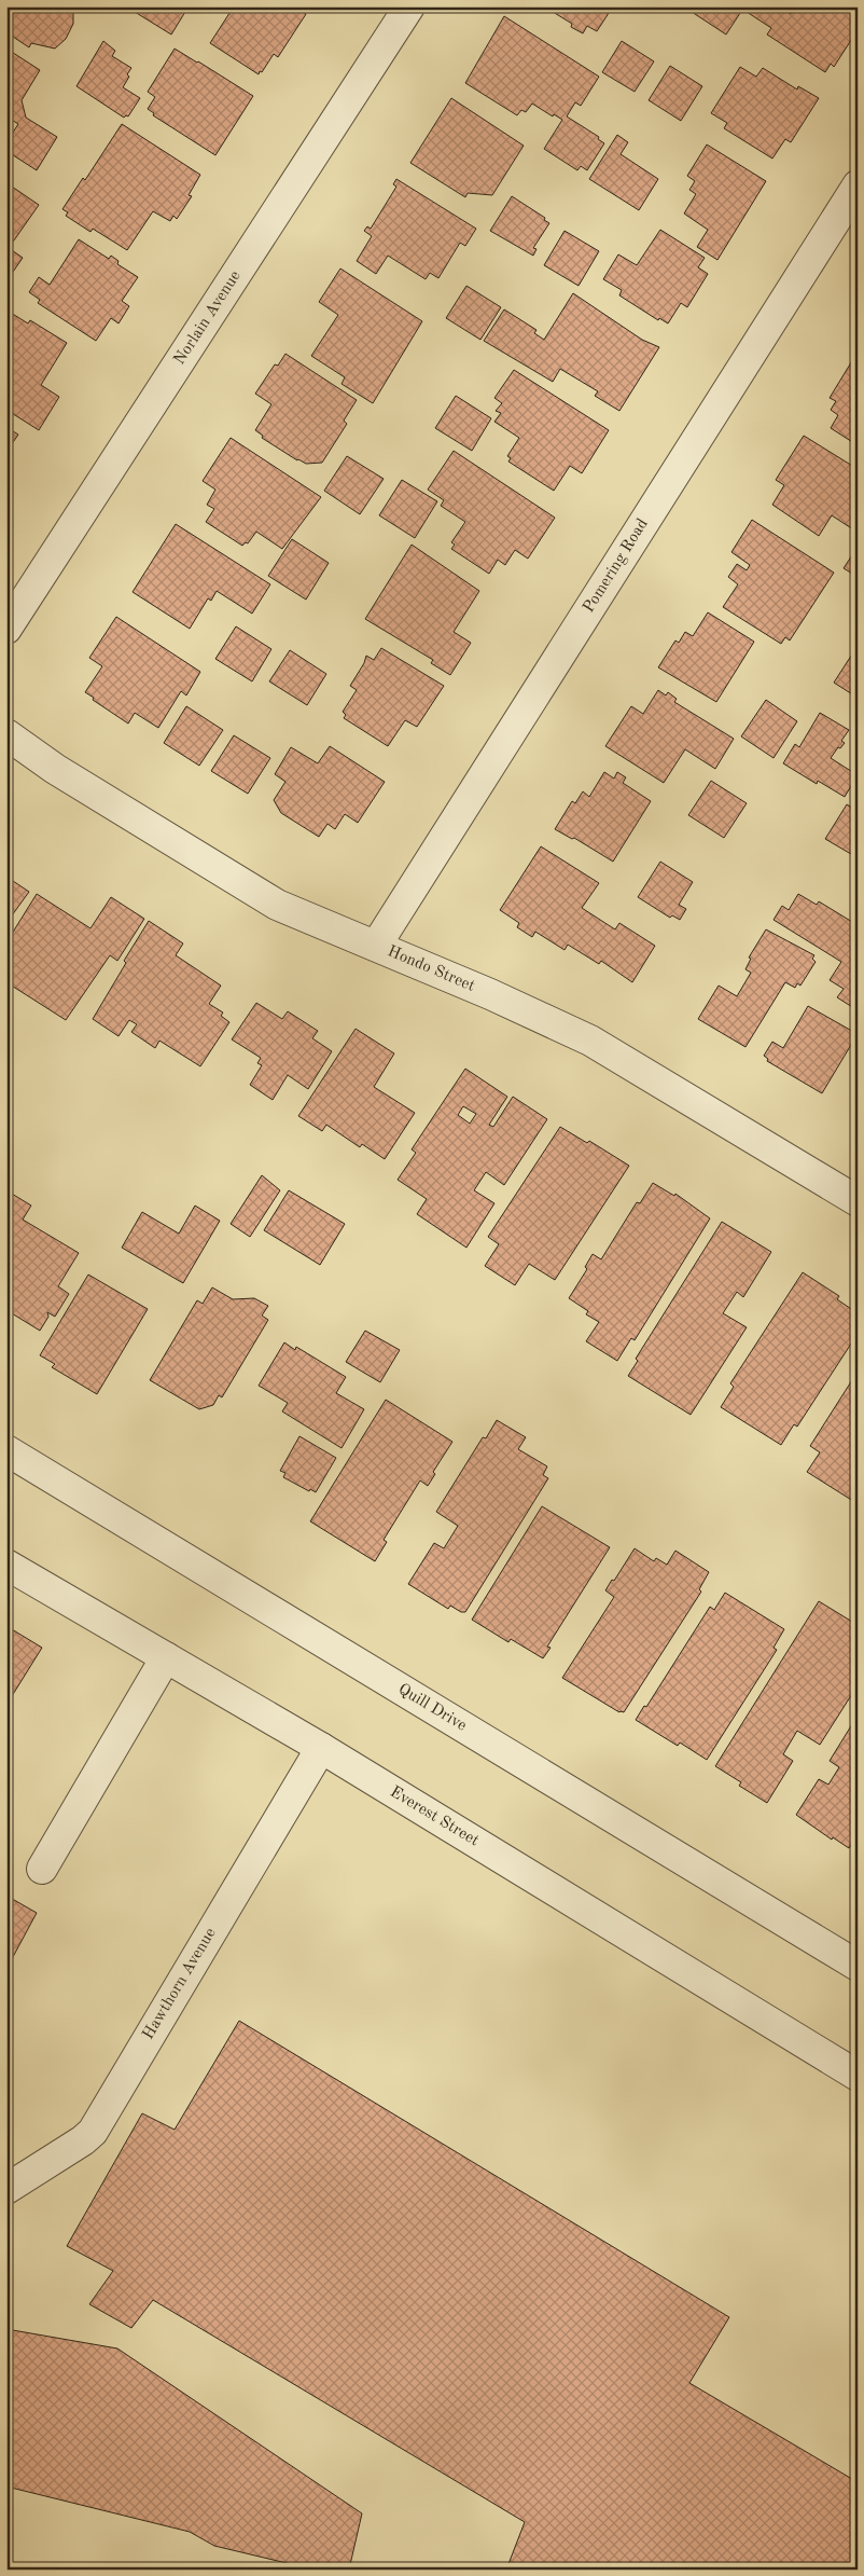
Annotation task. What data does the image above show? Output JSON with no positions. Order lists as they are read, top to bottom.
{
  "streets": {
    "street": [
      "Norlain Avenue",
      "Pomering Road",
      "Hondo Street",
      "Quill Drive",
      "Everest Street",
      "Hawthorn Avenue"
    ]
  },
  "crossings": [
    ["Pomering Road", "Hondo Street"],
    ["Everest Street", "Hawthorn Avenue"]
  ]
}
